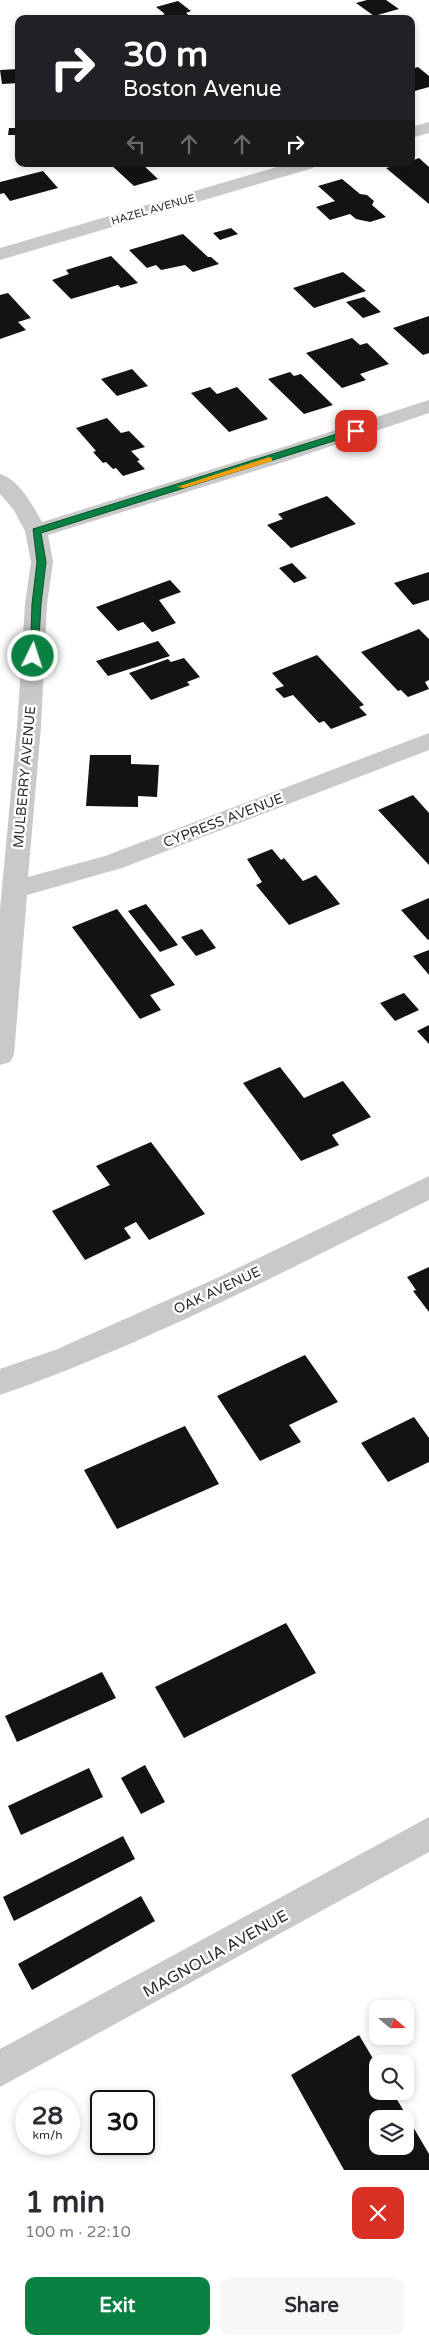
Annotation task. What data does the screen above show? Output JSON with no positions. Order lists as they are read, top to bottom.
{
  "streets": {
    "street": [
      "HAZEL AVENUE",
      "MULBERRY AVENUE",
      "CYPRESS AVENUE",
      "OAK AVENUE",
      "MAGNOLIA AVENUE"
    ]
  },
  "crossings": [
    ["MULBERRY AVENUE", "CYPRESS AVENUE"]
  ],
  "north": "right",
  "page": {
    "turn": ["30 m", "Boston Avenue"],
    "speed": "28 km/h",
    "limit": "30",
    "heading": ["1 min", "100 m · 22:10"],
    "buttons": ["Exit", "Share"]
  }
}
